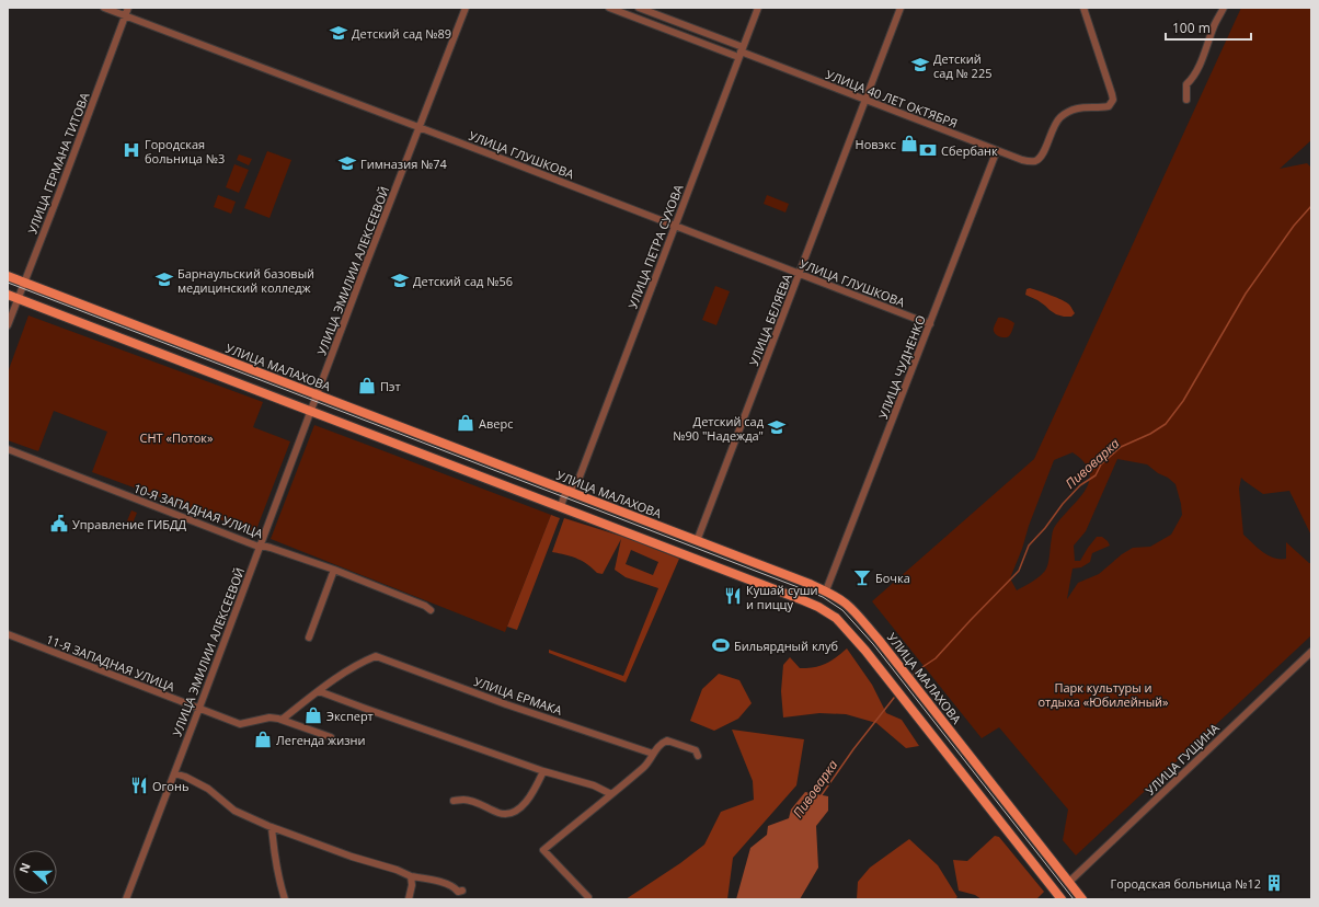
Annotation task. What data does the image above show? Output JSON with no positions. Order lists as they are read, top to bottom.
{
  "streets": {
    "main road": ["УЛИЦА МАЛАХОВА"],
    "street": [
      "УЛИЦА 40 ЛЕТ ОКТЯБРЯ",
      "УЛИЦА ГЛУШКОВА",
      "УЛИЦА ГЕРМАНА ТИТОВА",
      "УЛИЦА ПЕТРА СУХОВА",
      "УЛИЦА ЭМИЛИИ АЛЕКСЕЕВОЙ",
      "УЛИЦА БЕЛЯЕВА",
      "УЛИЦА ЧУДНЕНКО",
      "10-Я ЗАПАДНАЯ УЛИЦА",
      "11-Я ЗАПАДНАЯ УЛИЦА",
      "УЛИЦА ЕРМАКА",
      "УЛИЦА ГУЩИНА"
    ]
  },
  "crossings": [
    ["УЛИЦА 40 ЛЕТ ОКТЯБРЯ", "УЛИЦА ПЕТРА СУХОВА"],
    ["УЛИЦА 40 ЛЕТ ОКТЯБРЯ", "УЛИЦА БЕЛЯЕВА"],
    ["УЛИЦА 40 ЛЕТ ОКТЯБРЯ", "УЛИЦА ЧУДНЕНКО"],
    ["УЛИЦА ГЛУШКОВА", "УЛИЦА ГЕРМАНА ТИТОВА"],
    ["УЛИЦА ГЛУШКОВА", "УЛИЦА ПЕТРА СУХОВА"],
    ["УЛИЦА ГЛУШКОВА", "УЛИЦА ЭМИЛИИ АЛЕКСЕЕВОЙ"],
    ["УЛИЦА ГЛУШКОВА", "УЛИЦА БЕЛЯЕВА"],
    ["УЛИЦА ГЛУШКОВА", "УЛИЦА ЧУДНЕНКО"],
    ["УЛИЦА ГЕРМАНА ТИТОВА", "УЛИЦА МАЛАХОВА"],
    ["УЛИЦА ПЕТРА СУХОВА", "УЛИЦА МАЛАХОВА"],
    ["УЛИЦА ЭМИЛИИ АЛЕКСЕЕВОЙ", "УЛИЦА МАЛАХОВА"],
    ["УЛИЦА ЭМИЛИИ АЛЕКСЕЕВОЙ", "10-Я ЗАПАДНАЯ УЛИЦА"],
    ["УЛИЦА ЭМИЛИИ АЛЕКСЕЕВОЙ", "11-Я ЗАПАДНАЯ УЛИЦА"],
    ["УЛИЦА БЕЛЯЕВА", "УЛИЦА МАЛАХОВА"],
    ["УЛИЦА МАЛАХОВА", "УЛИЦА ЧУДНЕНКО"],
    ["УЛИЦА МАЛАХОВА", "УЛИЦА ГУЩИНА"]
  ],
  "water": ["Пивоварка"],
  "parks": ["СНТ «Поток»", "Парк культуры и отдыха «Юбилейный»"],
  "places": {
    "school or university": [
      "Детский сад №89",
      "Детский сад № 225",
      "Гимназия №74",
      "Барнаульский базовый медицинский колледж",
      "Детский сад №56",
      "Детский сад №90 \"Надежда\""
    ],
    "shop": [
      "Новэкс",
      "Пэт",
      "Аверс",
      "Эксперт",
      "Легенда жизни"
    ],
    "hospital": ["Городская больница №3"],
    "bank": ["Сбербанк"],
    "public building": ["Управление ГИБДД"],
    "bar": ["Бочка"],
    "restaurant": ["Кушай суши и пиццу", "Огонь"],
    "sports": ["Бильярдный клуб"],
    "building": ["Городская больница №12"]
  },
  "scale_bar": "100 m",
  "north": "left"
}
